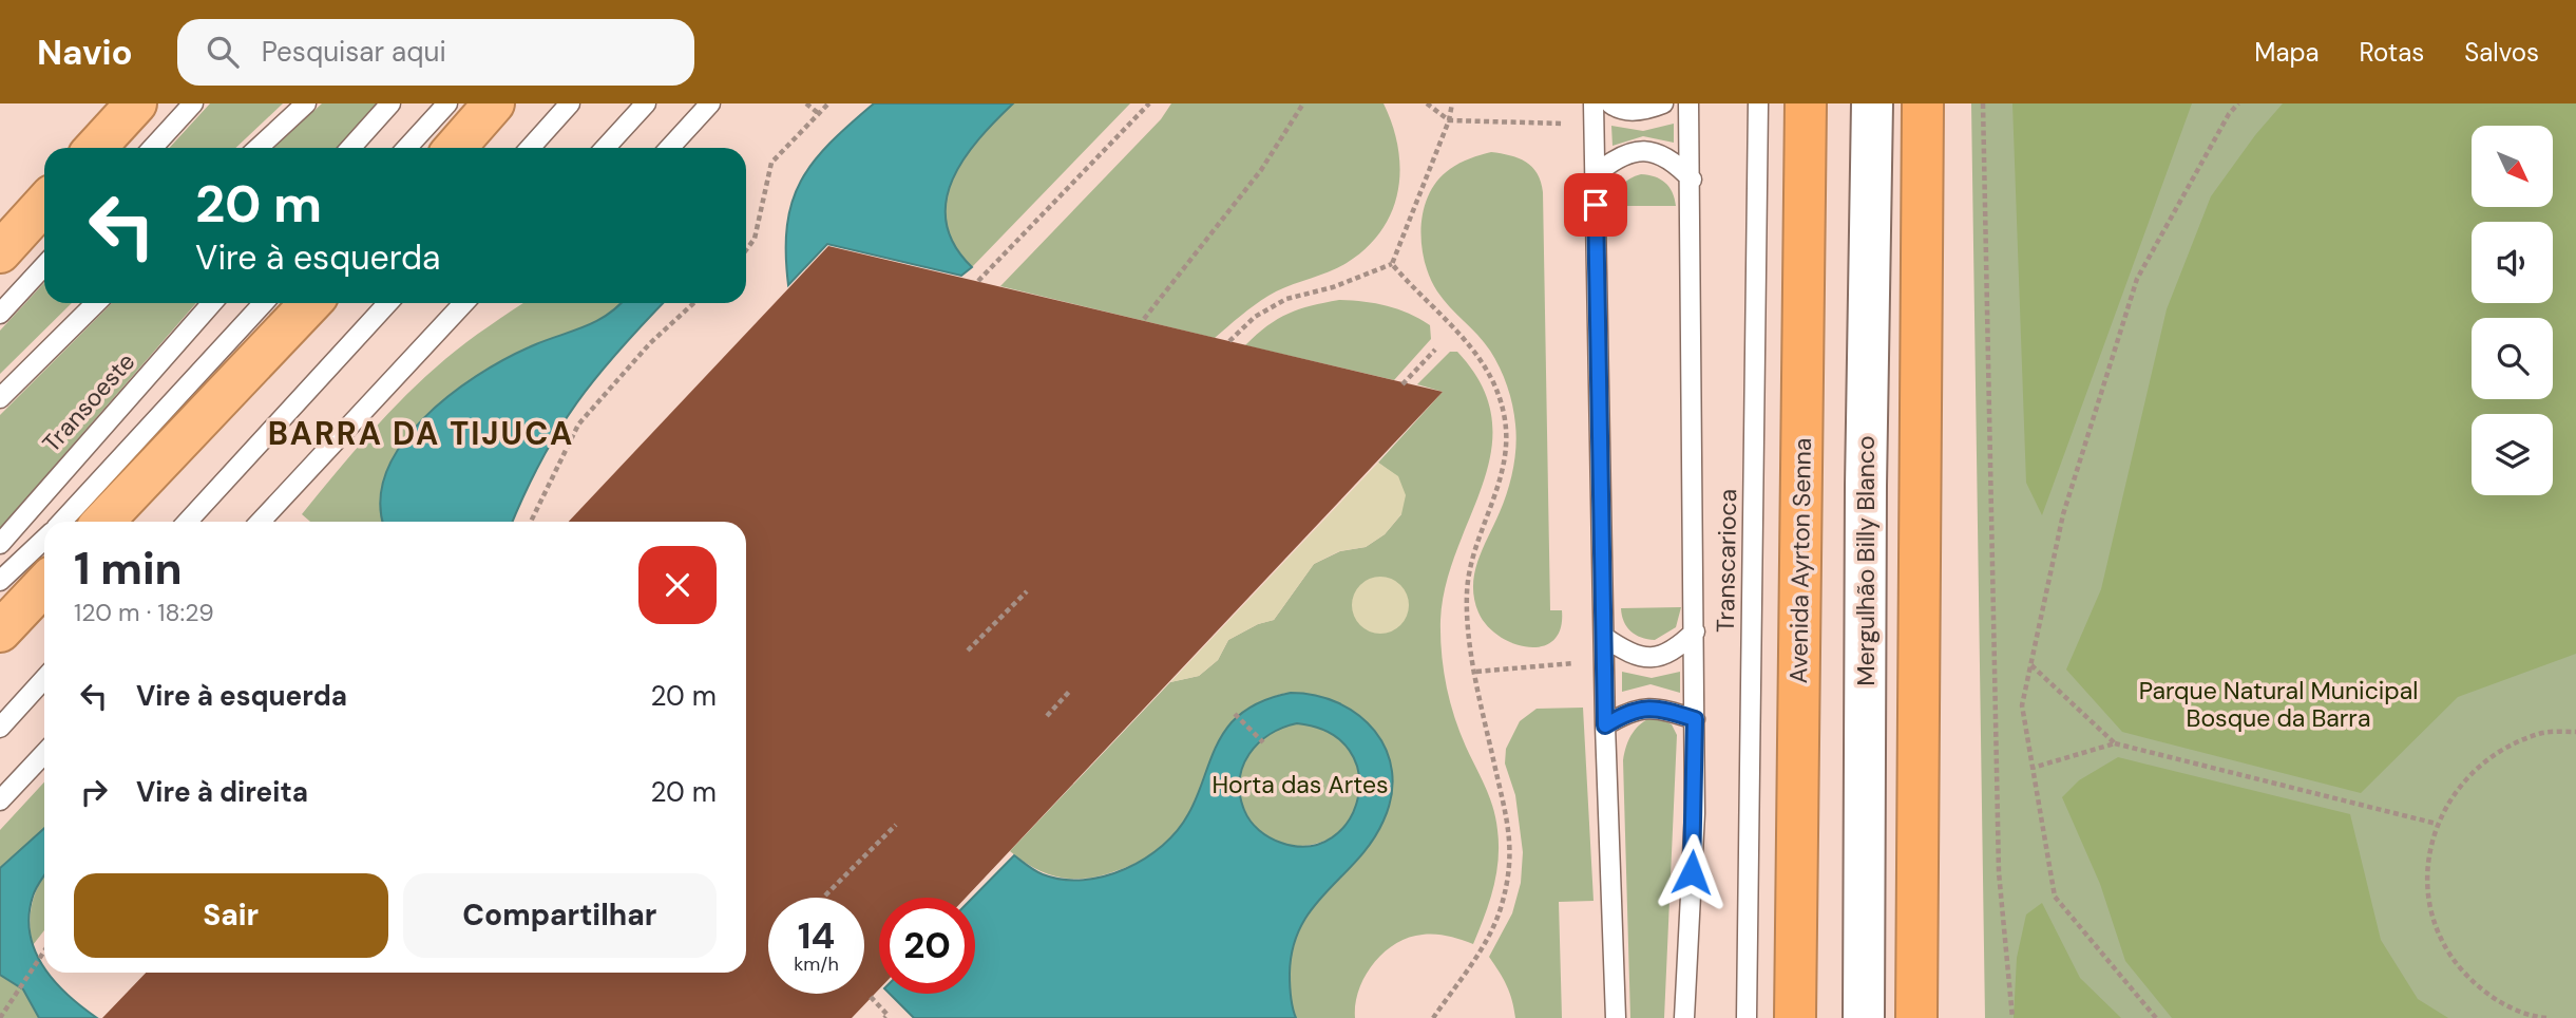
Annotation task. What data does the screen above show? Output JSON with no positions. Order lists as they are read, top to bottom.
{
  "streets": {
    "highway": ["Avenida Ayrton Senna"],
    "main road": ["Mergulhão Billy Blanco"],
    "lane": ["Transoeste", "Transcarioca"]
  },
  "districts": ["BARRA DA TIJUCA"],
  "parks": ["Parque Natural Municipal Bosque da Barra", "Horta das Artes"],
  "north": "bottom right",
  "page": {
    "header": "Navio",
    "search": "Pesquisar aqui",
    "nav": ["Mapa", "Rotas", "Salvos"],
    "turn": ["20 m", "Vire à esquerda"],
    "heading": ["1 min", "120 m · 18:29"],
    "list": [
      {
        "name": "Vire à esquerda",
        "value": "20 m"
      },
      {
        "name": "Vire à direita",
        "value": "20 m"
      }
    ],
    "buttons": ["Sair", "Compartilhar"],
    "speed": "14 km/h",
    "limit": "20"
  }
}
